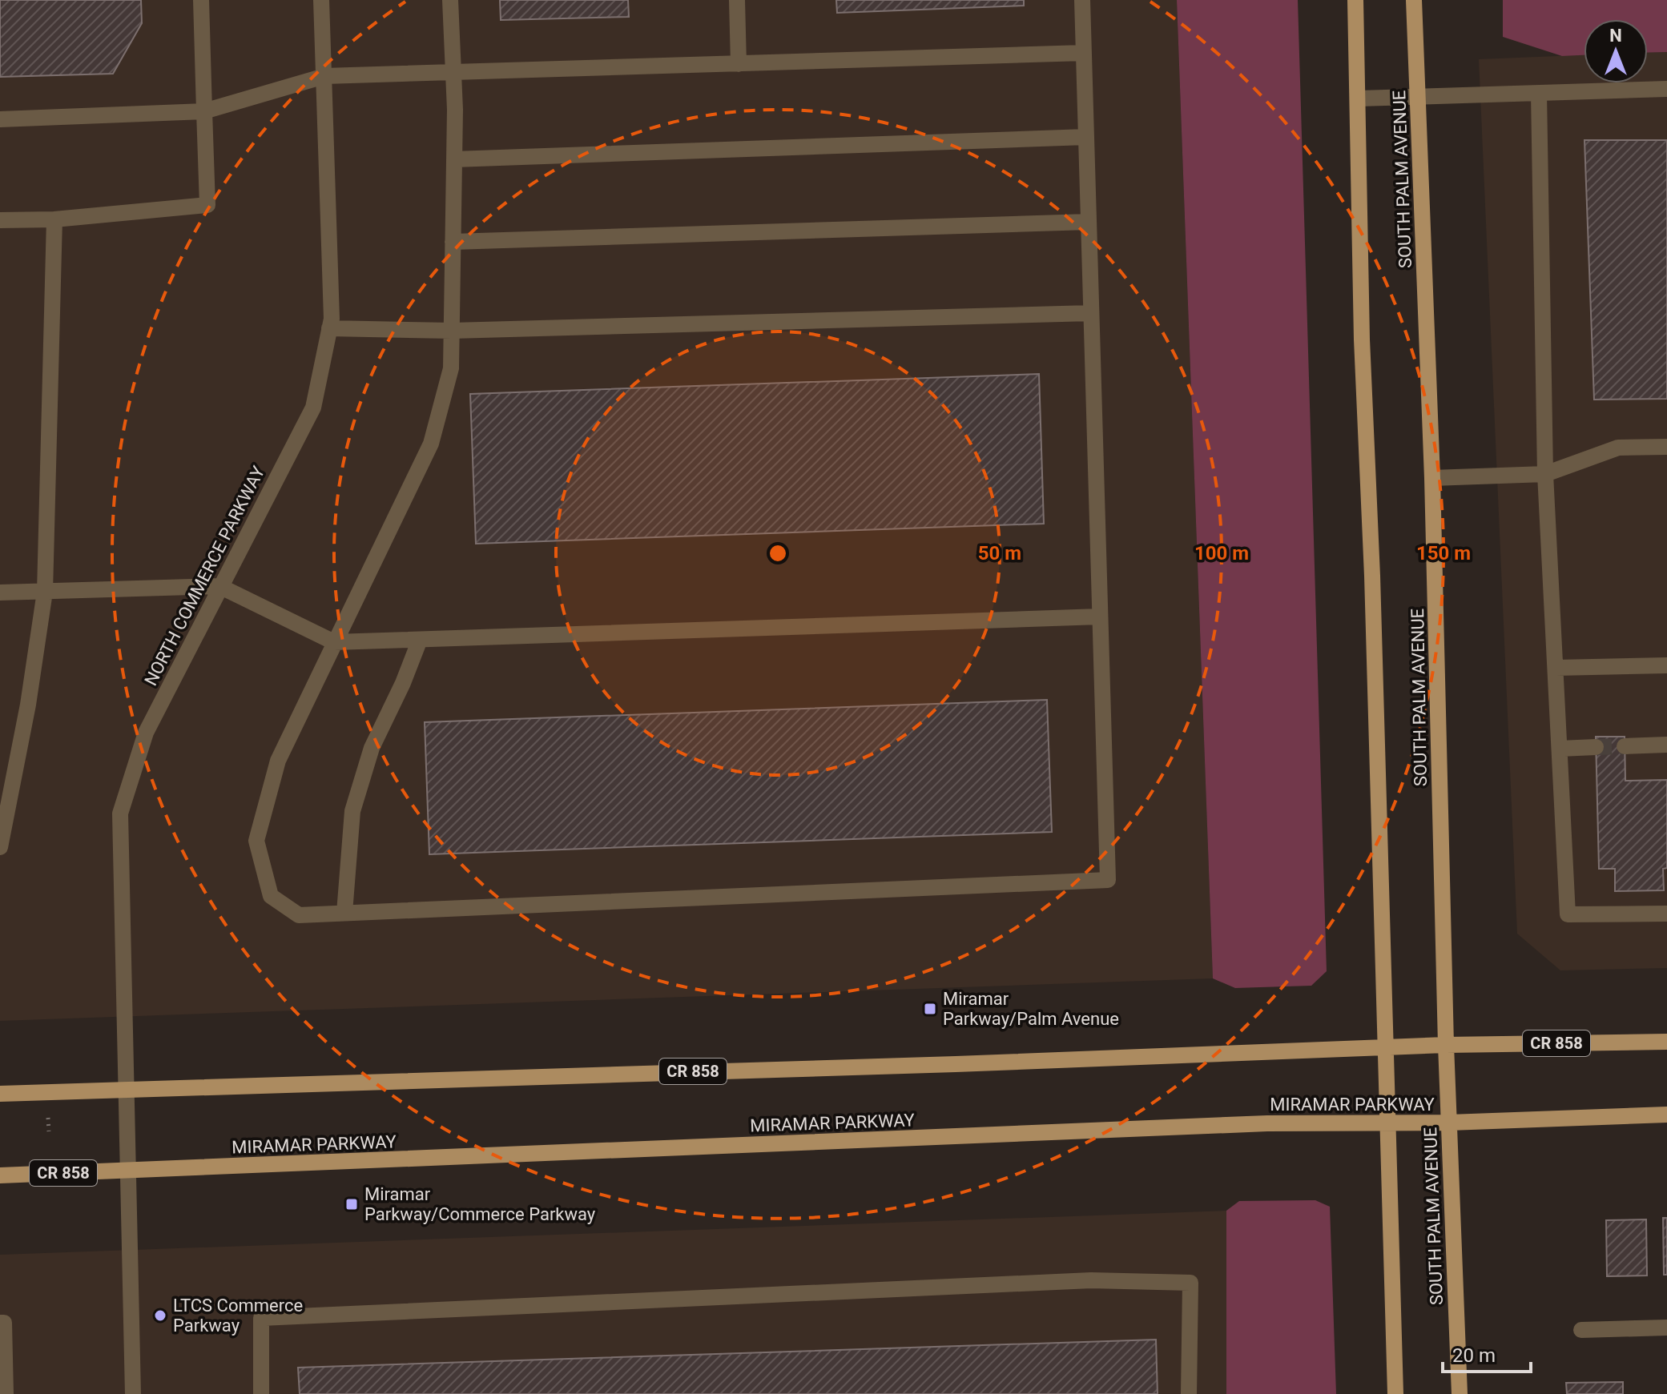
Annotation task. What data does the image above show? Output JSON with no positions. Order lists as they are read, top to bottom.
{
  "streets": {
    "main road": ["SOUTH PALM AVENUE", "CR 858", "MIRAMAR PARKWAY"],
    "street": ["NORTH COMMERCE PARKWAY"]
  },
  "crossings": [
    ["SOUTH PALM AVENUE", "CR 858"],
    ["SOUTH PALM AVENUE", "MIRAMAR PARKWAY"],
    ["NORTH COMMERCE PARKWAY", "CR 858"],
    ["NORTH COMMERCE PARKWAY", "MIRAMAR PARKWAY"]
  ],
  "places": {
    "transit": ["Miramar Parkway/Palm Avenue", "Miramar Parkway/Commerce Parkway"],
    "other": ["LTCS Commerce Parkway"]
  },
  "scale_bar": "20 m",
  "north": "top",
  "rings": ["50 m", "100 m", "150 m"]
}
